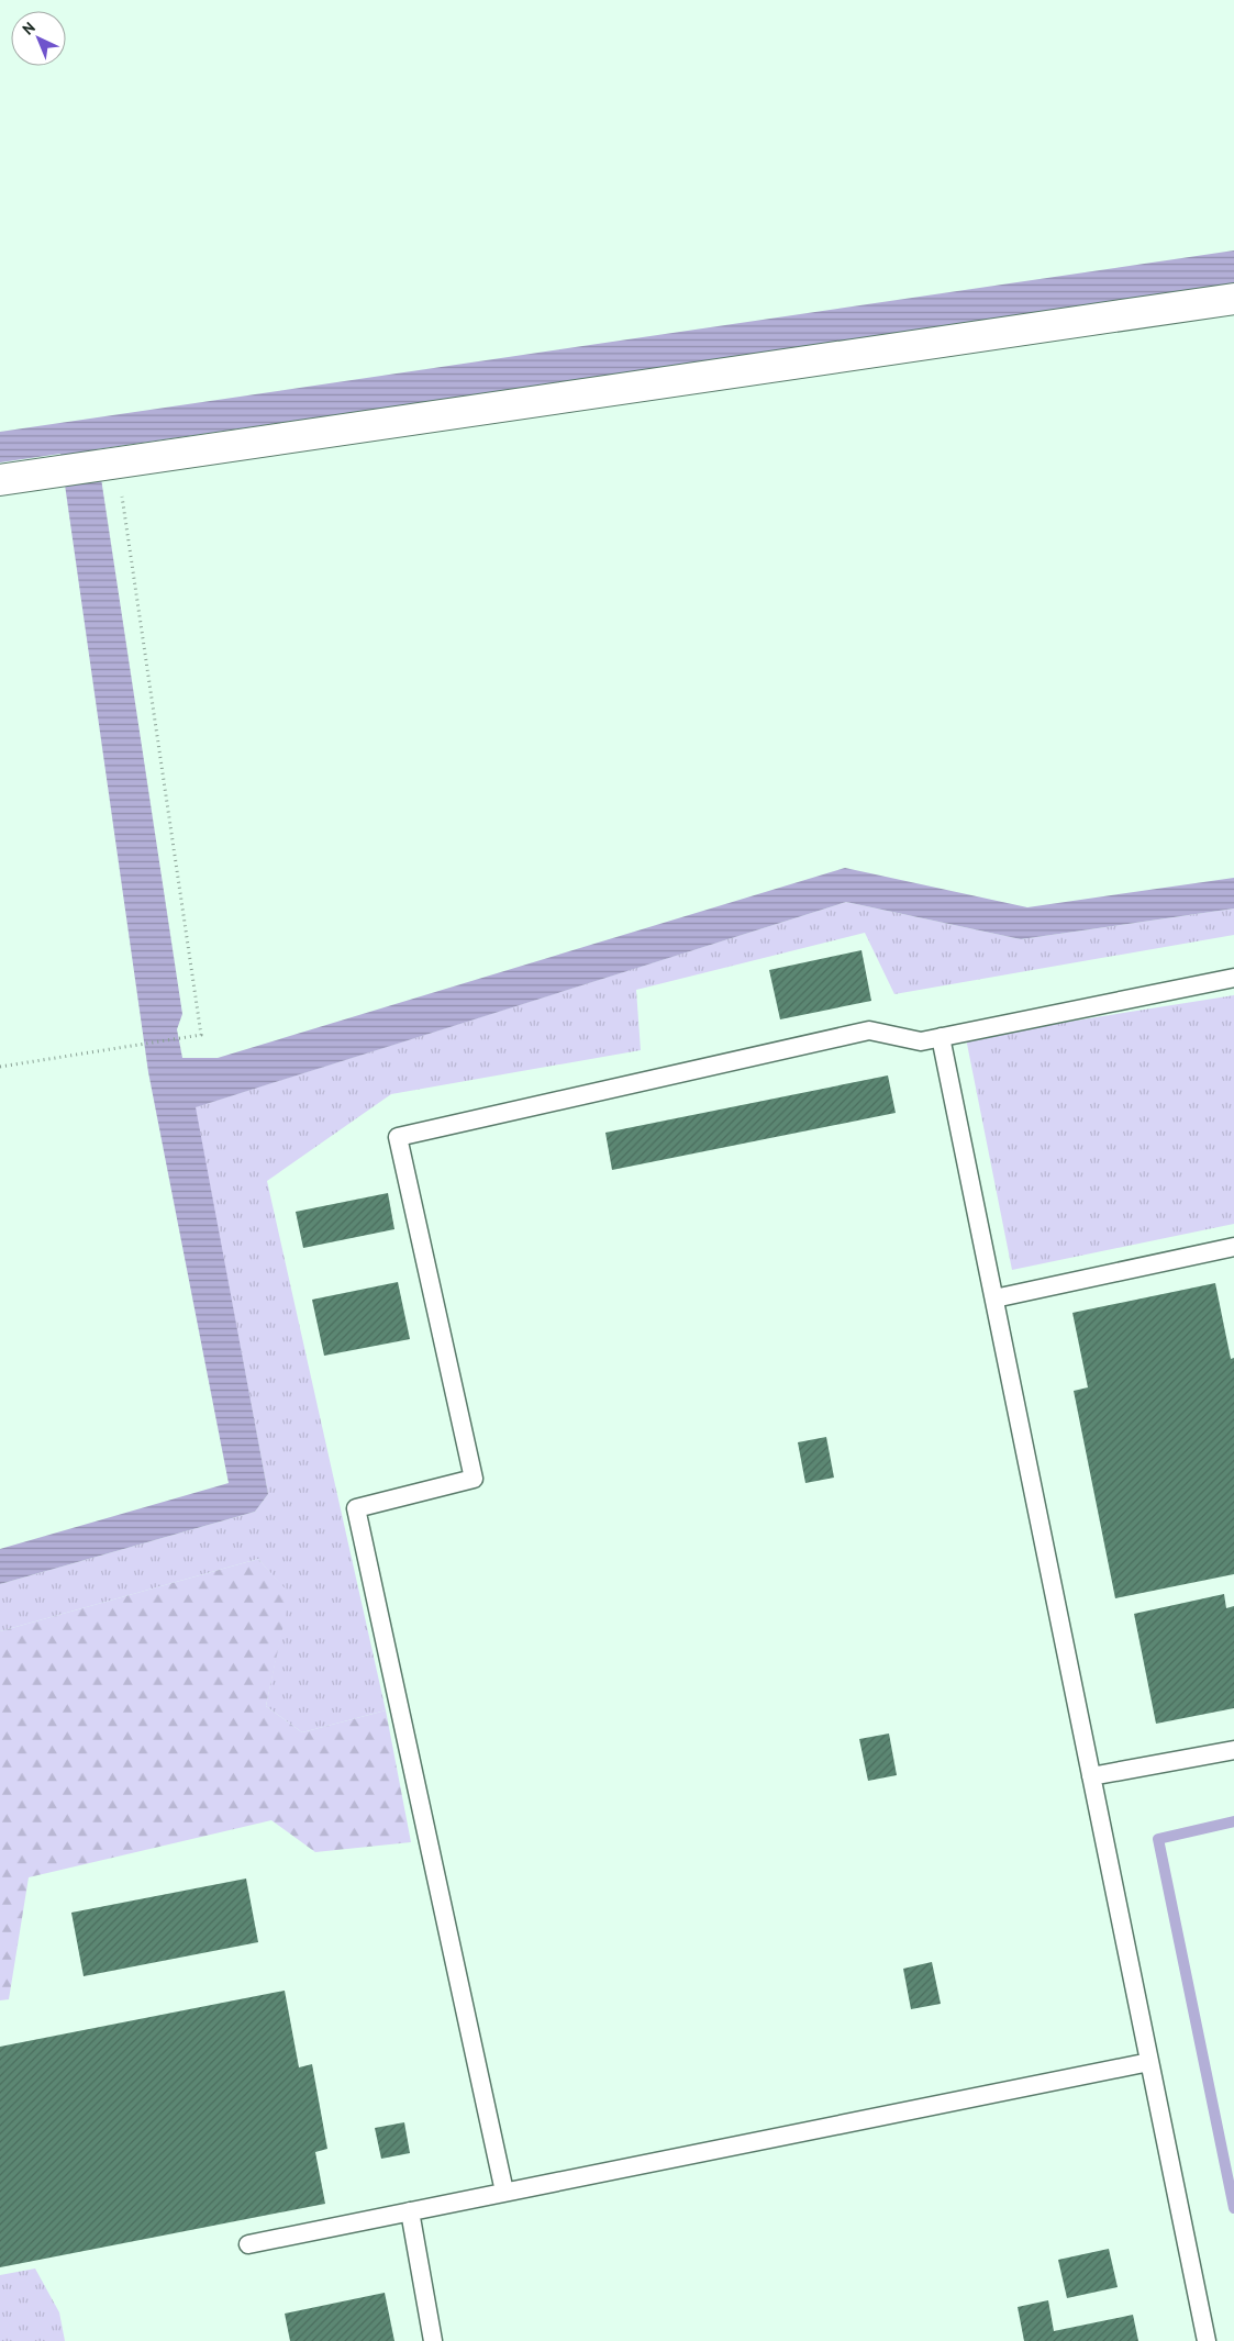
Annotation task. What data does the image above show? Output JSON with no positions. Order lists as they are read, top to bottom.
{
  "north": "top left"
}
